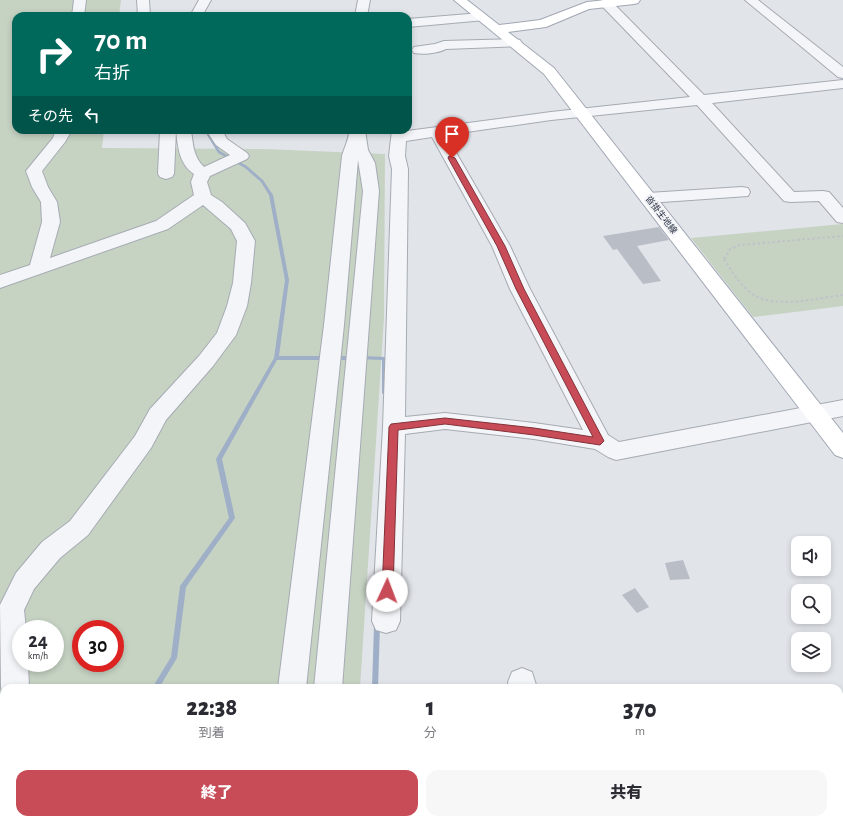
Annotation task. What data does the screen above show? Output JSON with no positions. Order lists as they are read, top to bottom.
{
  "streets": {
    "main road": ["沓掛生地線"]
  },
  "page": {
    "turn": ["70 m", "右折"],
    "then": "その先",
    "speed": "24 km/h",
    "limit": "30",
    "eta": [
      "22:38",
      "到着",
      "1",
      "分",
      "370",
      "m"
    ],
    "buttons": ["終了", "共有"]
  }
}
